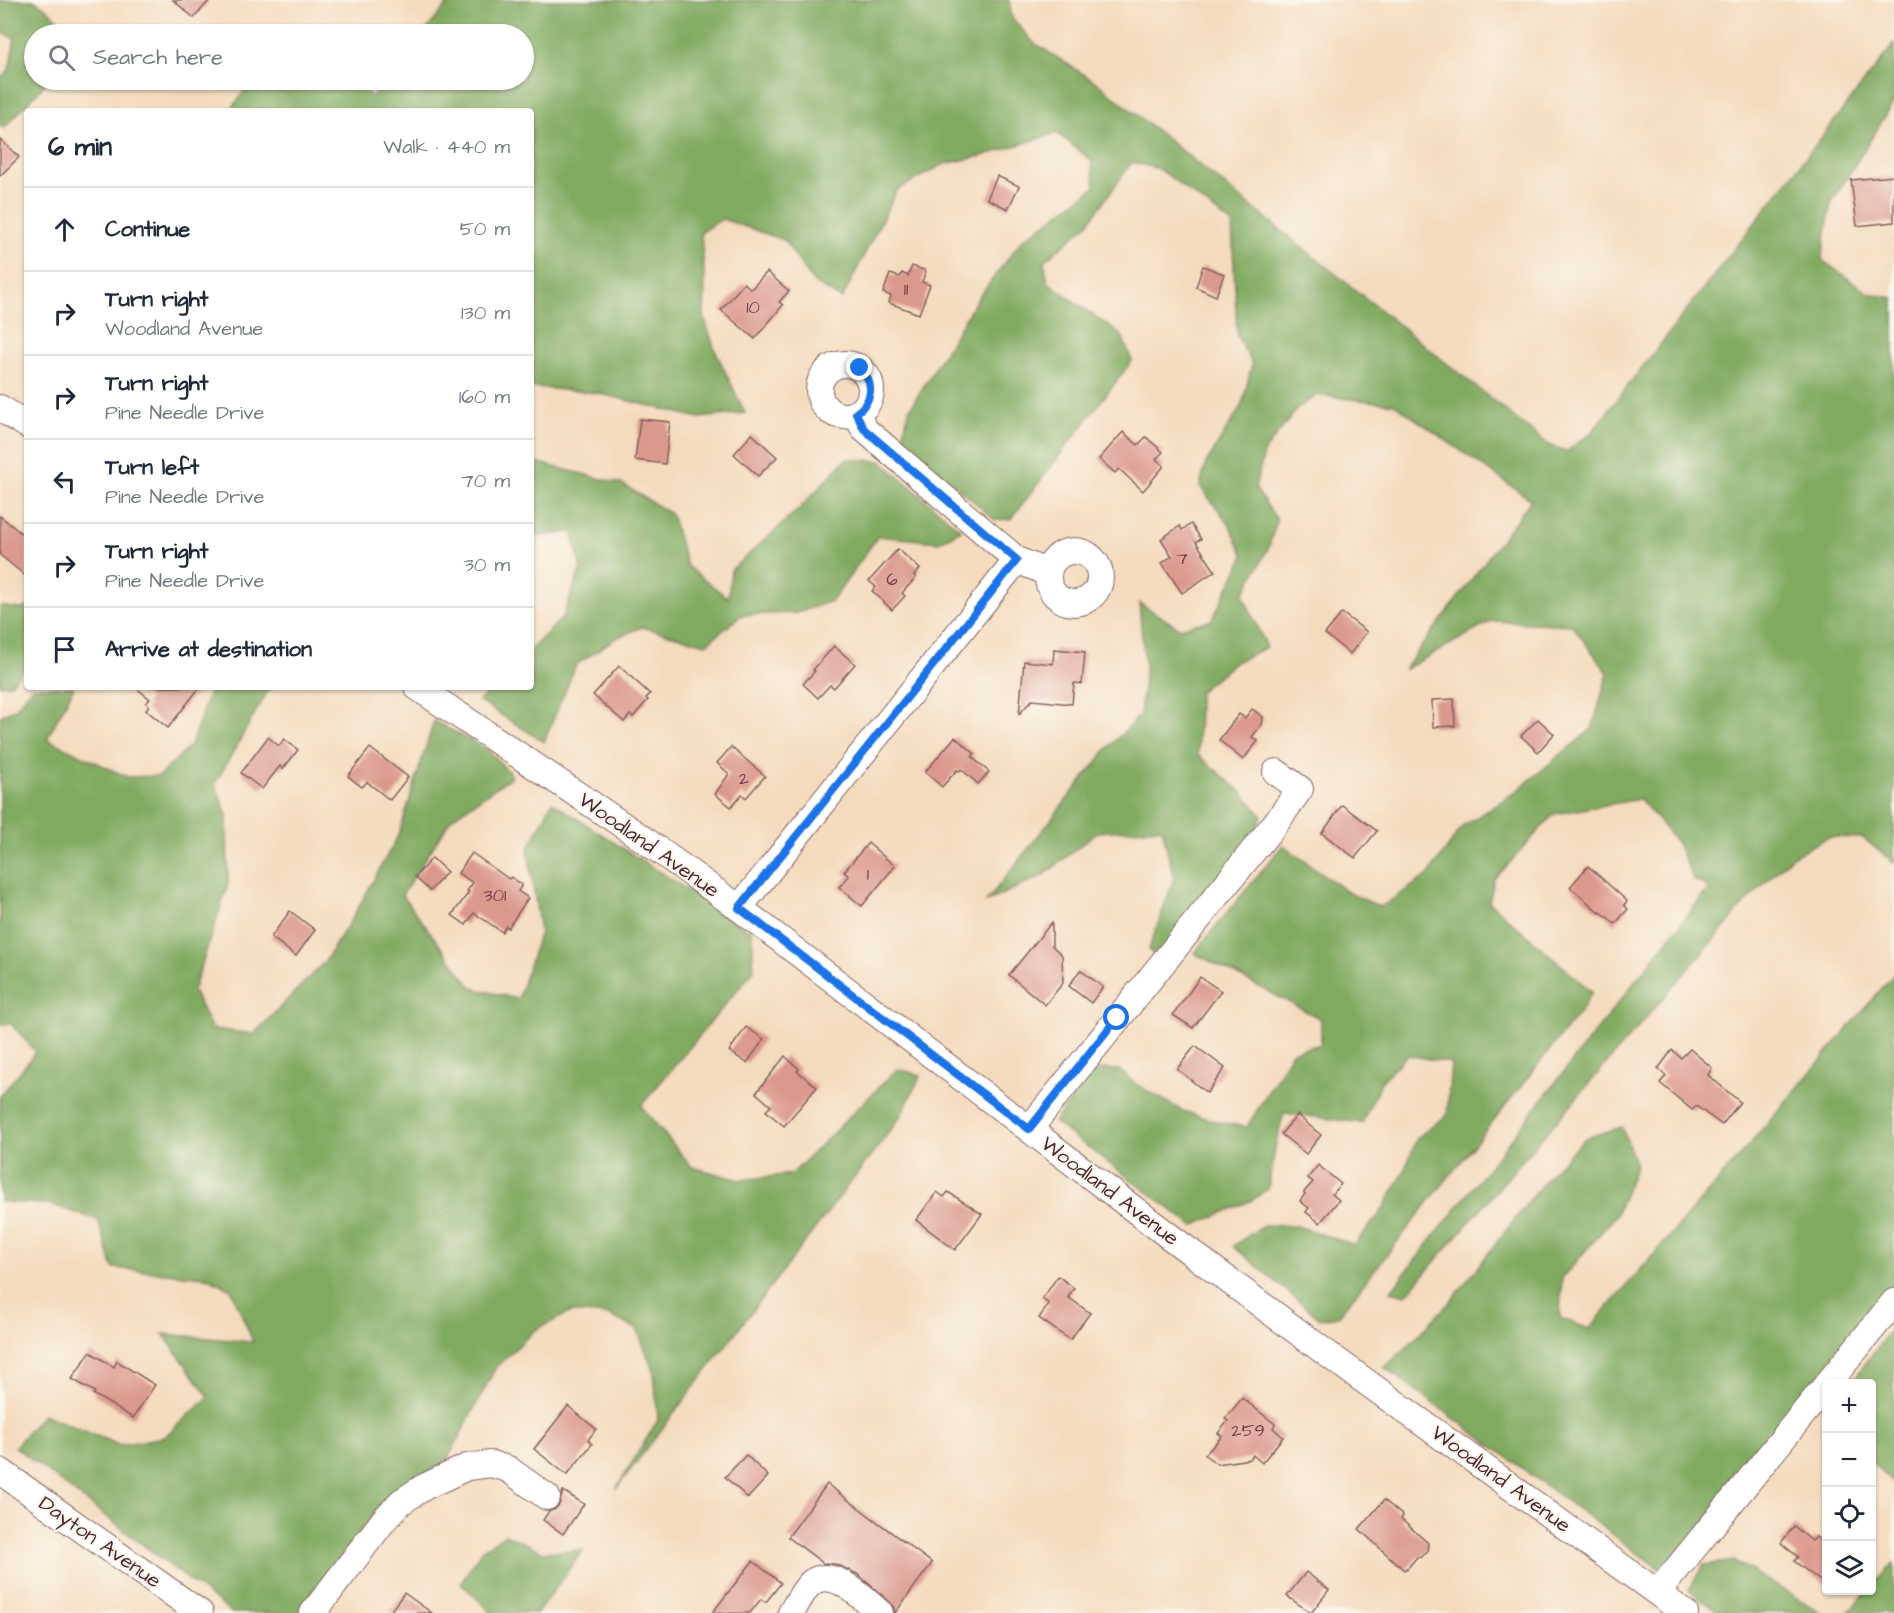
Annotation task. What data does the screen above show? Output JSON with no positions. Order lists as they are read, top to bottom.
{
  "streets": {
    "street": ["Woodland Avenue", "Dayton Avenue"]
  },
  "house_numbers": [
    "11",
    "10",
    "7",
    "6",
    "2",
    "1",
    "301",
    "259"
  ],
  "page": {
    "search": "Search here",
    "heading": ["6 min", "Walk · 440 m"],
    "list": [
      ["Continue", "50 m"],
      ["Turn right", "Woodland Avenue", "130 m"],
      ["Turn right", "Pine Needle Drive", "160 m"],
      ["Turn left", "Pine Needle Drive", "70 m"],
      ["Turn right", "Pine Needle Drive", "30 m"],
      "Arrive at destination"
    ],
    "map_buttons": ["+", "−"]
  }
}
